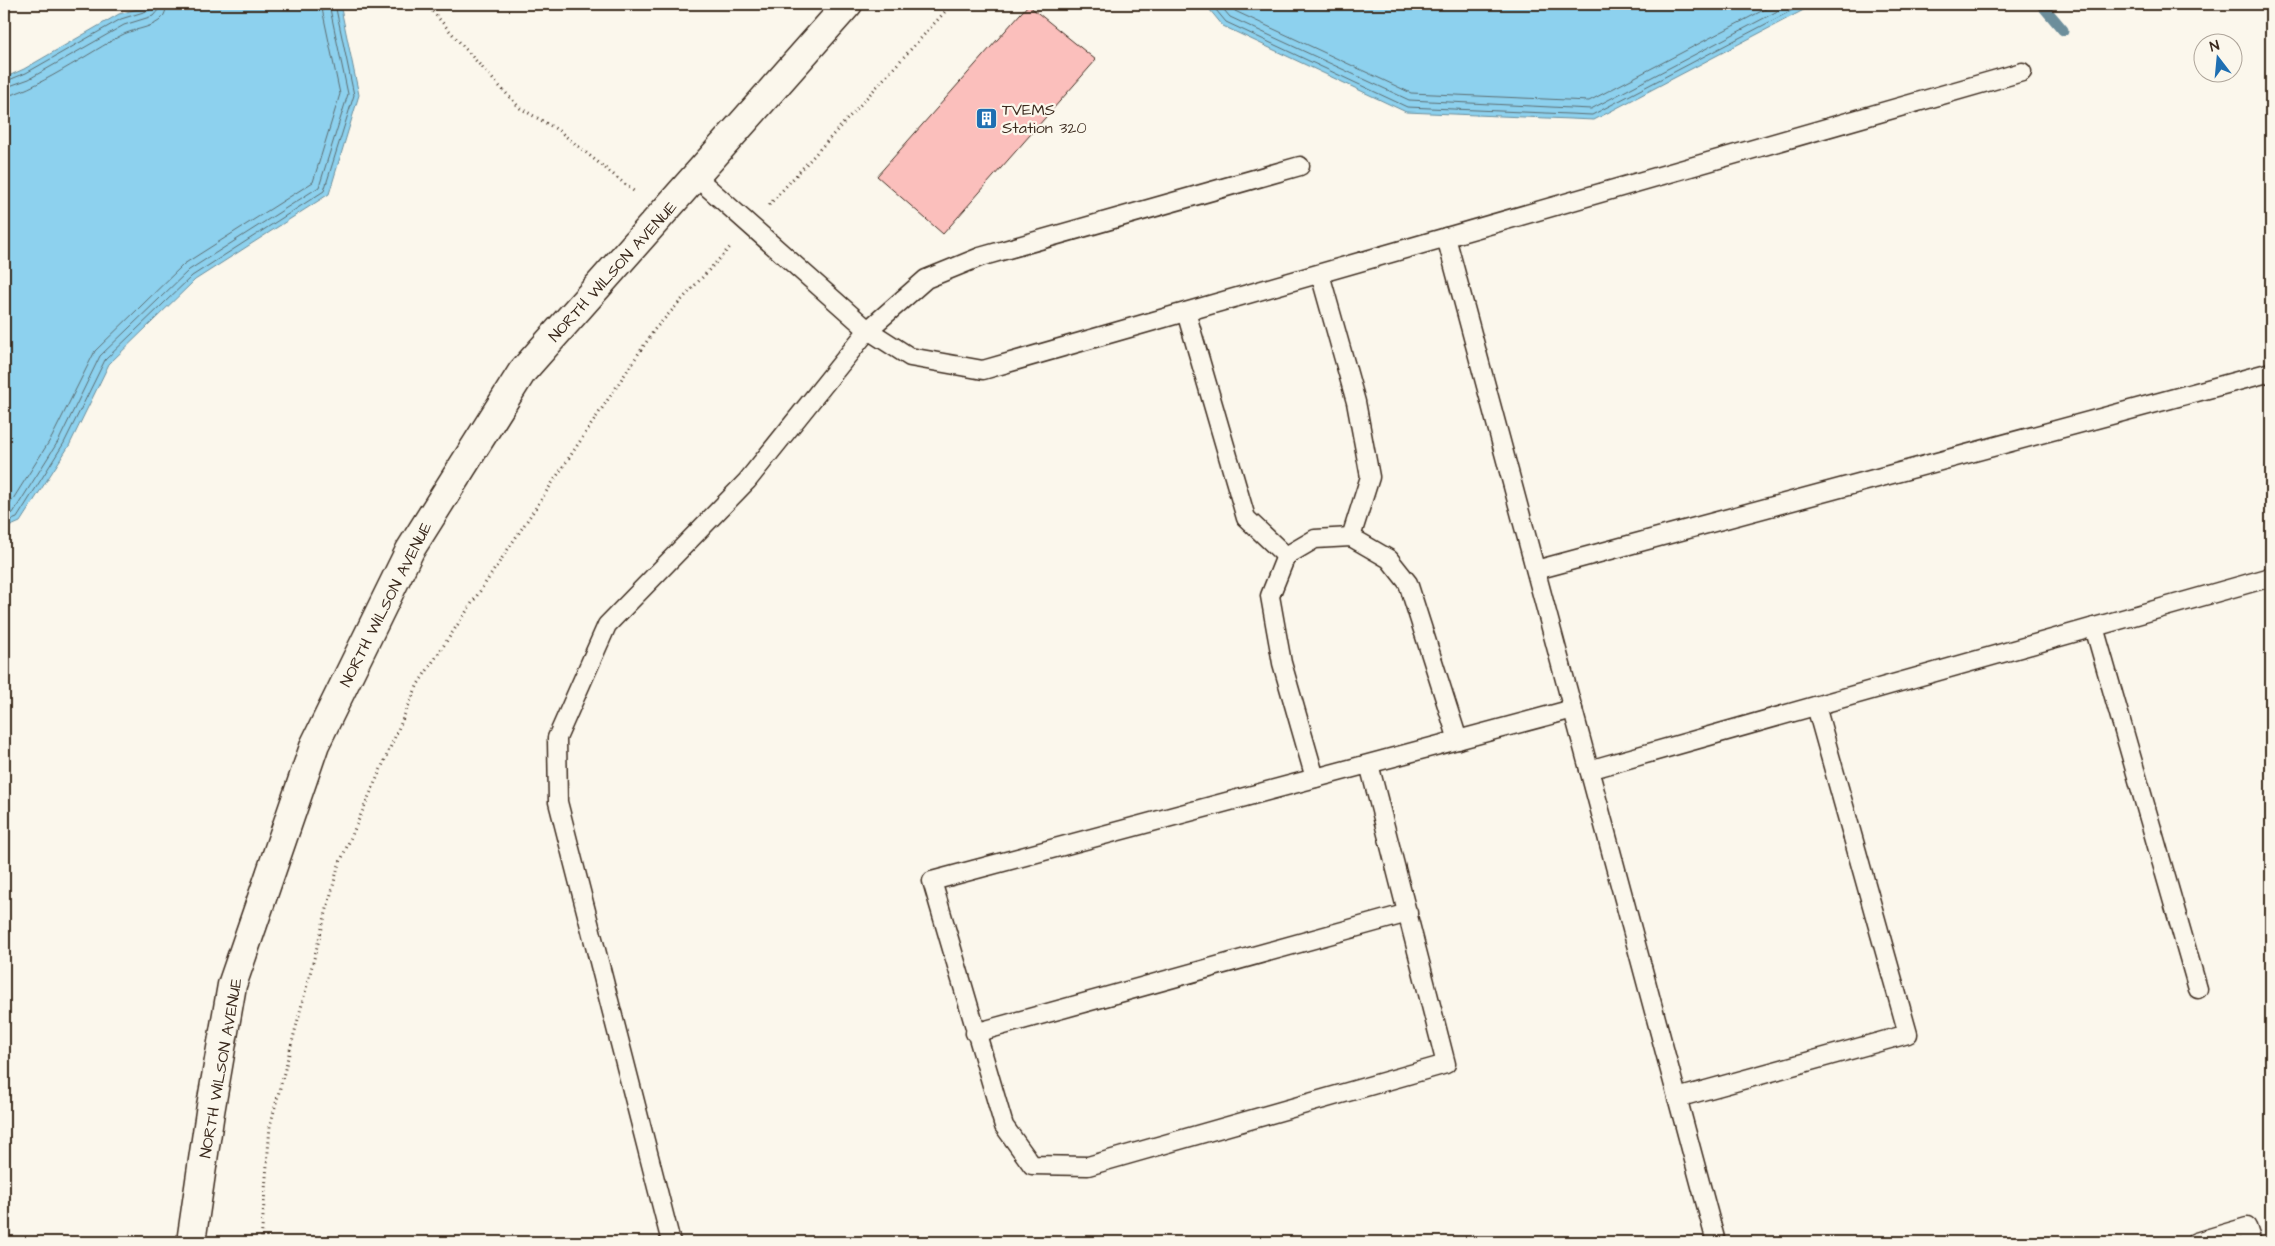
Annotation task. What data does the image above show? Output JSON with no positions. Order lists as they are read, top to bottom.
{
  "streets": {
    "main road": ["NORTH WILSON AVENUE"]
  },
  "places": {
    "building": ["TVEMS Station 320"]
  },
  "north": "top"
}
